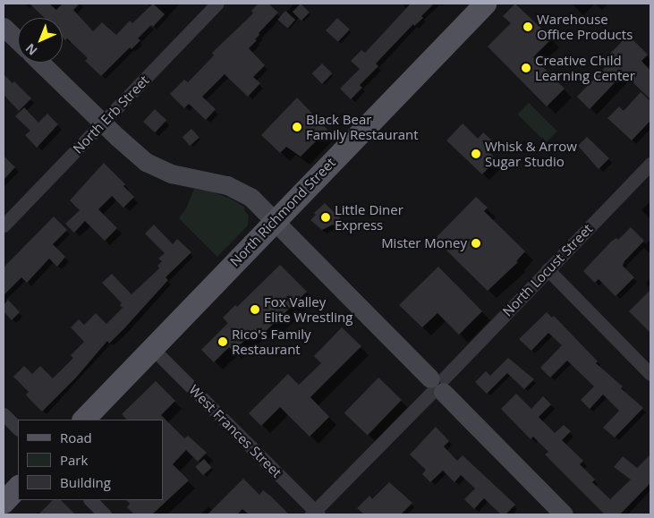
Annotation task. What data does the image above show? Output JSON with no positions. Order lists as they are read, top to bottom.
{
  "streets": {
    "main road": ["North Richmond Street"],
    "street": ["North Erb Street", "North Locust Street", "West Frances Street"]
  },
  "crossings": [
    ["North Richmond Street", "West Frances Street"],
    ["North Locust Street", "West Frances Street"]
  ],
  "places": [
    "Warehouse Office Products",
    "Creative Child Learning Center",
    "Black Bear Family Restaurant",
    "Whisk & Arrow Sugar Studio",
    "Little Diner Express",
    "Mister Money",
    "Fox Valley Elite Wrestling",
    "Rico's Family Restaurant"
  ],
  "legend": ["Road", "Park", "Building"],
  "north": "bottom left"
}
